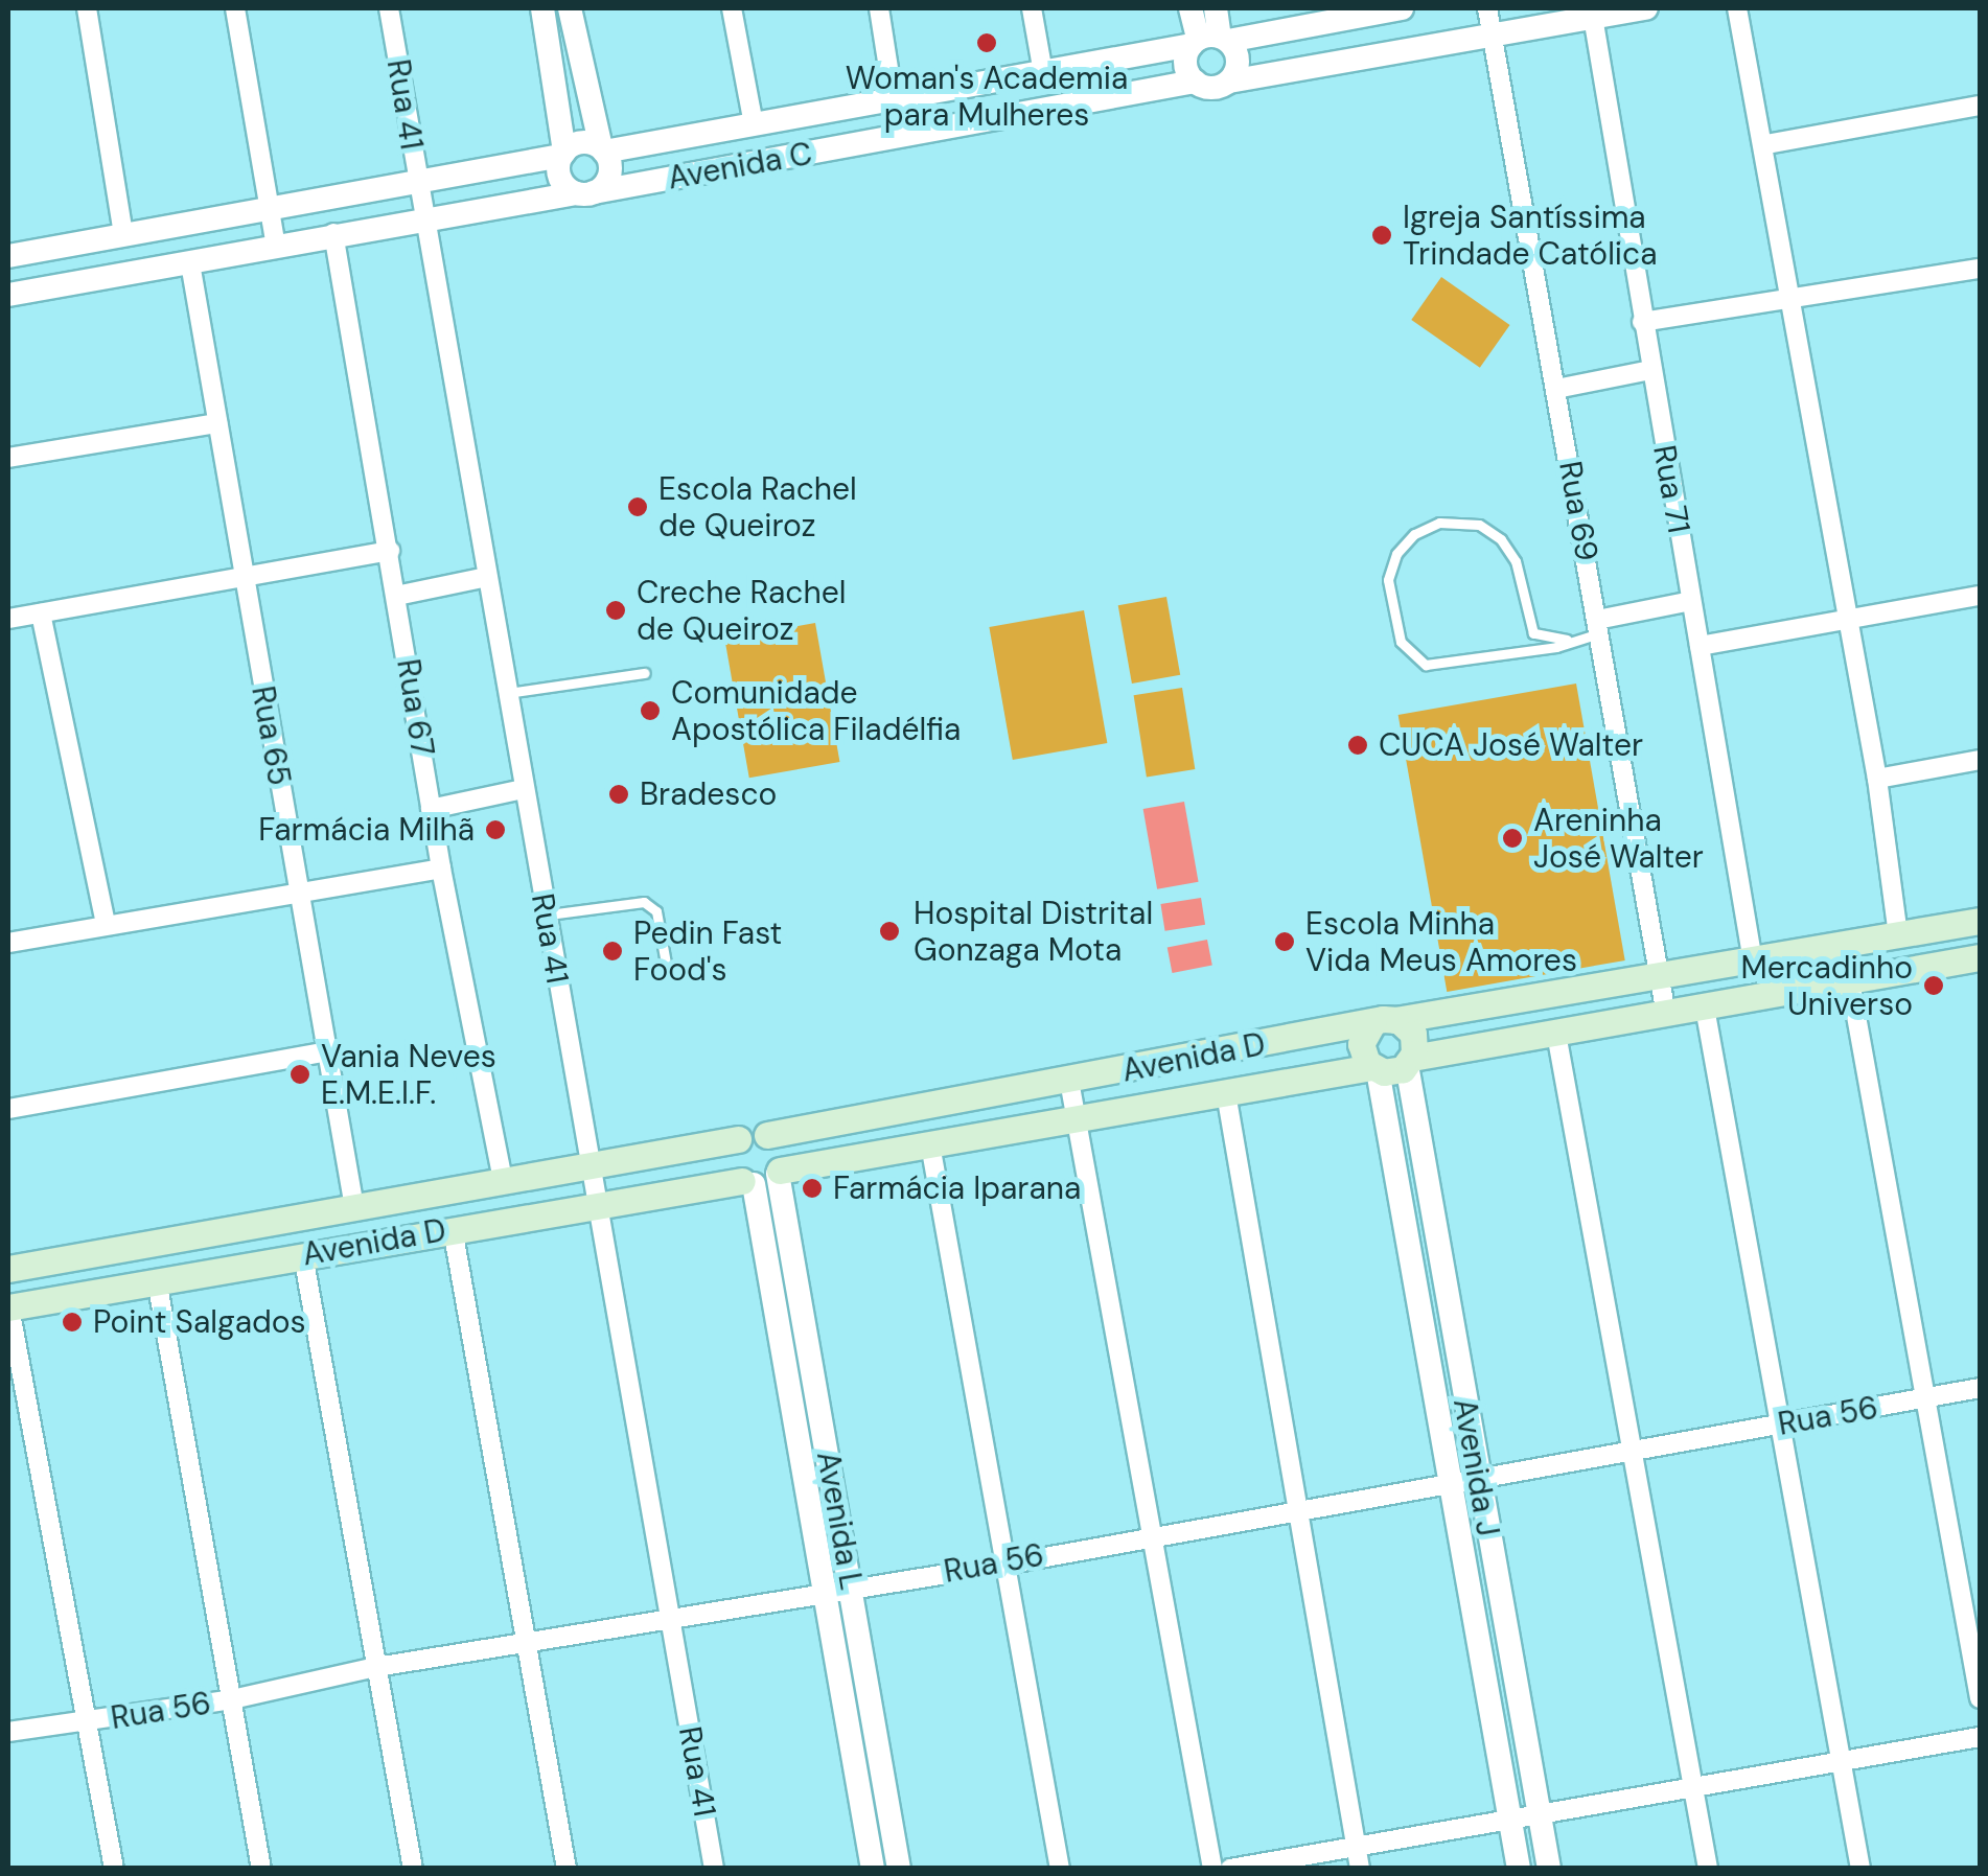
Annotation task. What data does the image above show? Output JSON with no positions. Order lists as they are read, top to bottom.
{
  "streets": {
    "main road": ["Avenida D"],
    "street": [
      "Rua 41",
      "Avenida C",
      "Rua 71",
      "Rua 69",
      "Rua 67",
      "Rua 65",
      "Rua 56",
      "Avenida J",
      "Avenida L"
    ]
  },
  "crossings": [
    ["Rua 41", "Avenida C"],
    ["Rua 41", "Avenida D"],
    ["Rua 41", "Rua 56"],
    ["Avenida C", "Rua 67"],
    ["Avenida C", "Rua 65"],
    ["Rua 71", "Avenida D"],
    ["Rua 69", "Avenida D"],
    ["Rua 67", "Avenida D"],
    ["Rua 65", "Avenida D"],
    ["Avenida D", "Avenida J"],
    ["Avenida D", "Avenida L"],
    ["Rua 56", "Avenida J"],
    ["Rua 56", "Avenida L"]
  ],
  "places": [
    "Woman's Academia para Mulheres",
    "Igreja Santíssima Trindade Católica",
    "Escola Rachel de Queiroz",
    "Creche Rachel de Queiroz",
    "Comunidade Apostólica Filadélfia",
    "CUCA José Walter",
    "Bradesco",
    "Farmácia Milhã",
    "Areninha José Walter",
    "Hospital Distrital Gonzaga Mota",
    "Escola Minha Vida Meus Amores",
    "Pedin Fast Food's",
    "Mercadinho Universo",
    "Vania Neves E.M.E.I.F.",
    "Farmácia Iparana",
    "Point Salgados"
  ]
}
